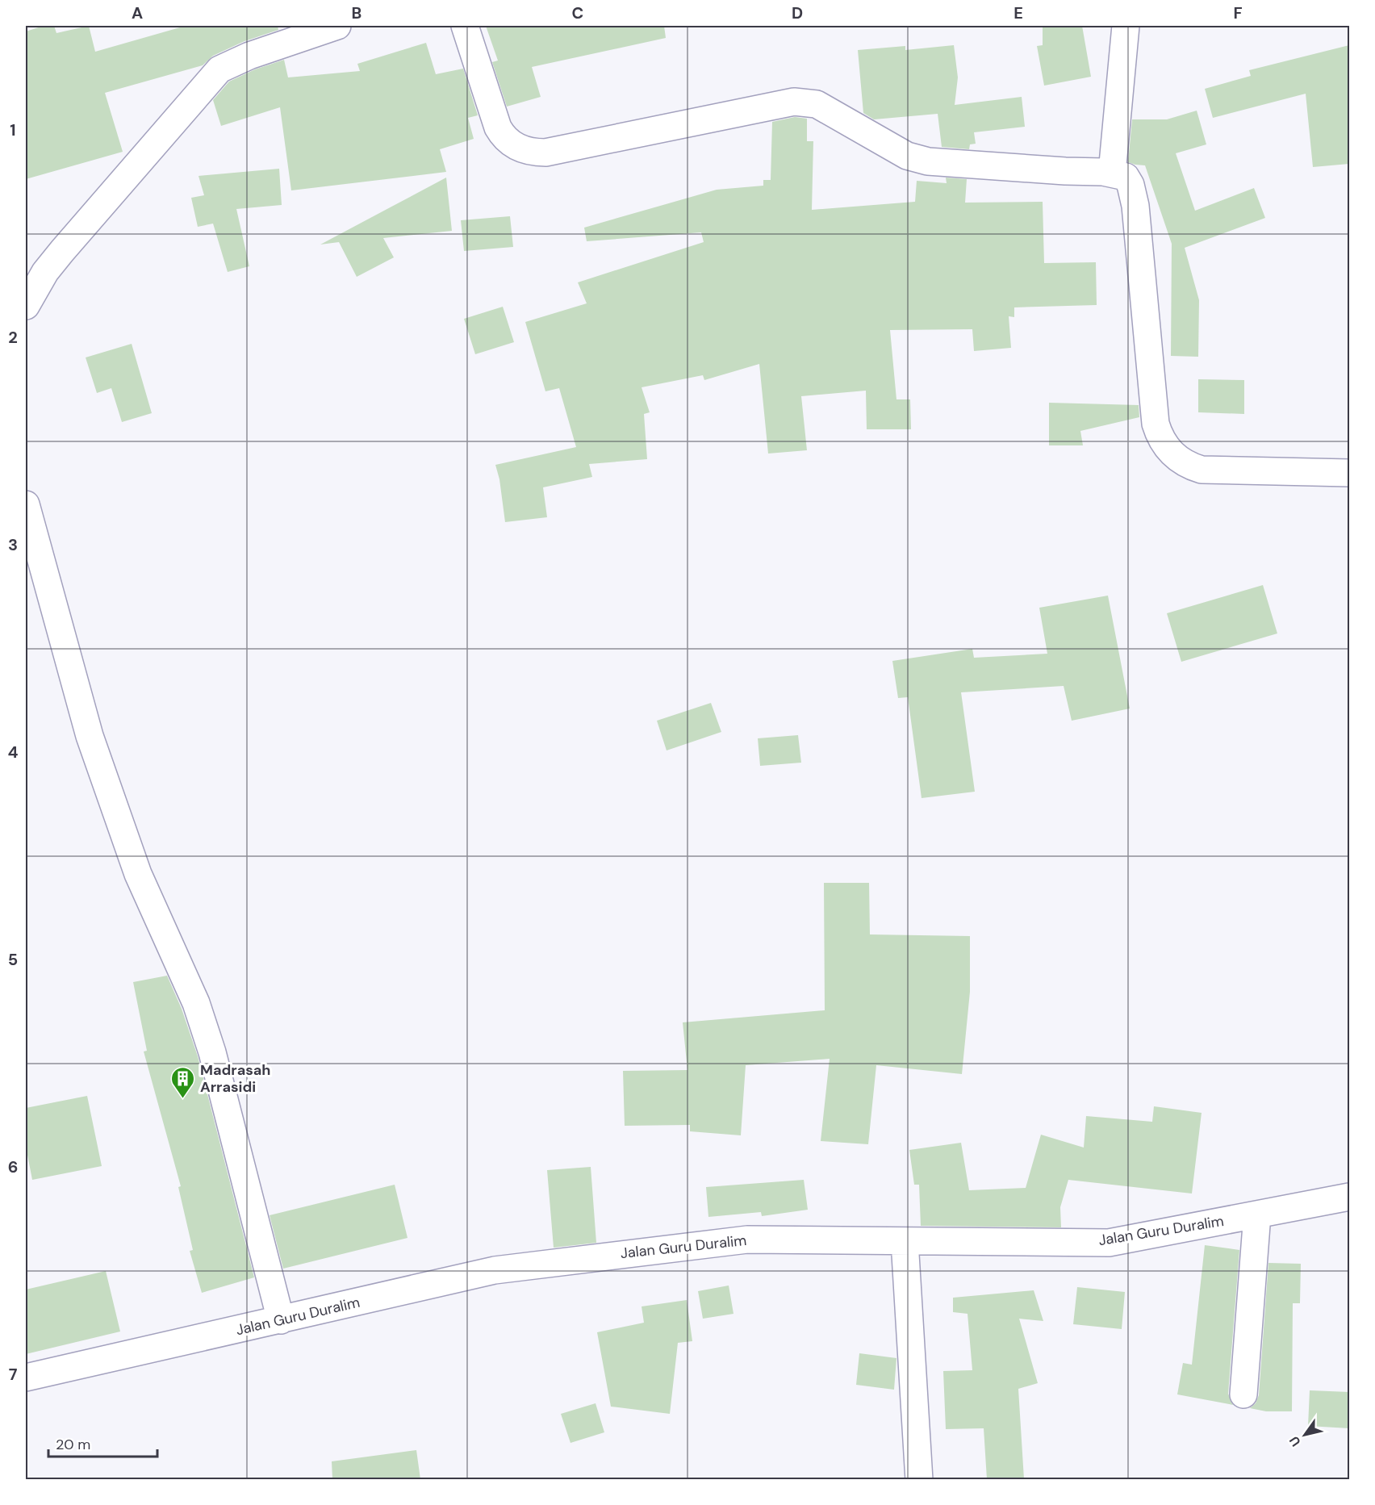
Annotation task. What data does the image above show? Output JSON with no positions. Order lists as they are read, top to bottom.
{
  "streets": {
    "street": ["Jalan Guru Duralim"]
  },
  "places": {
    "building": ["Madrasah Arrasidi"]
  },
  "scale_bar": "20 m",
  "north": "bottom left",
  "grid": {
    "columns": [
      "A",
      "B",
      "C",
      "D",
      "E",
      "F"
    ],
    "rows": [
      "1",
      "2",
      "3",
      "4",
      "5",
      "6",
      "7"
    ]
  }
}
